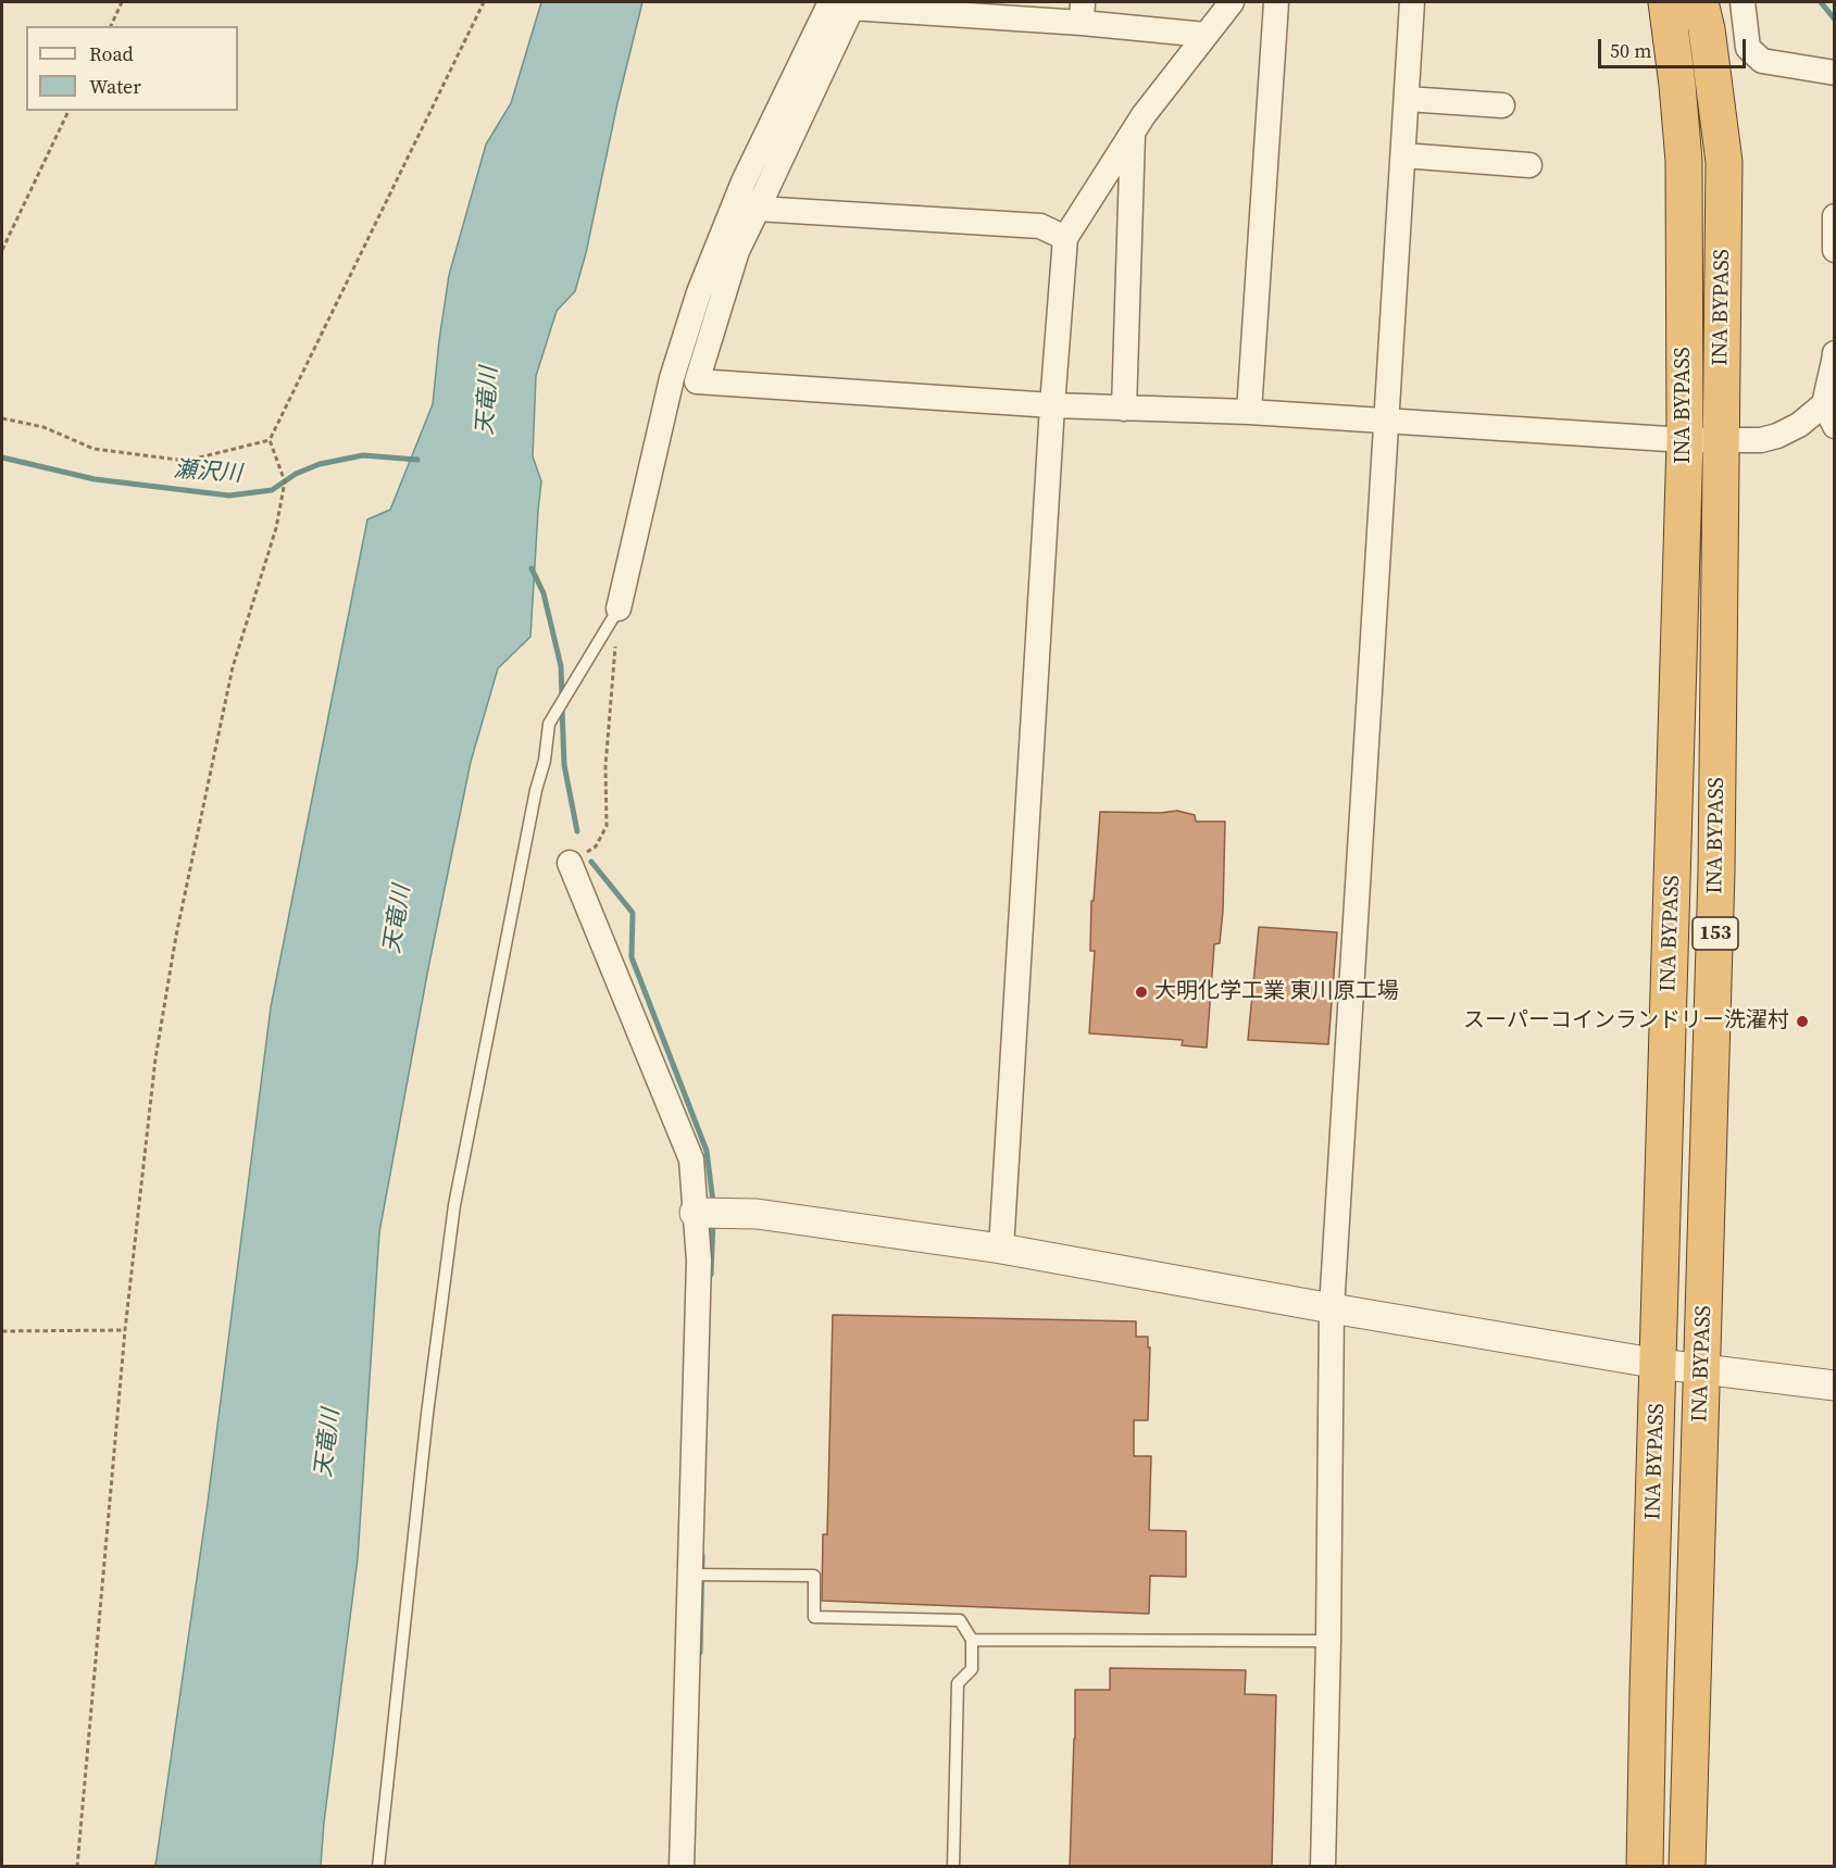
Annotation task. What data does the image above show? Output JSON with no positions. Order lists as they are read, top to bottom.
{
  "streets": {
    "highway": ["INA BYPASS", "153"]
  },
  "water": ["天竜川", "瀬沢川"],
  "places": ["大明化学工業 東川原工場", "スーパーコインランドリー洗濯村"],
  "legend": ["Road", "Water"],
  "scale_bar": "50 m"
}
